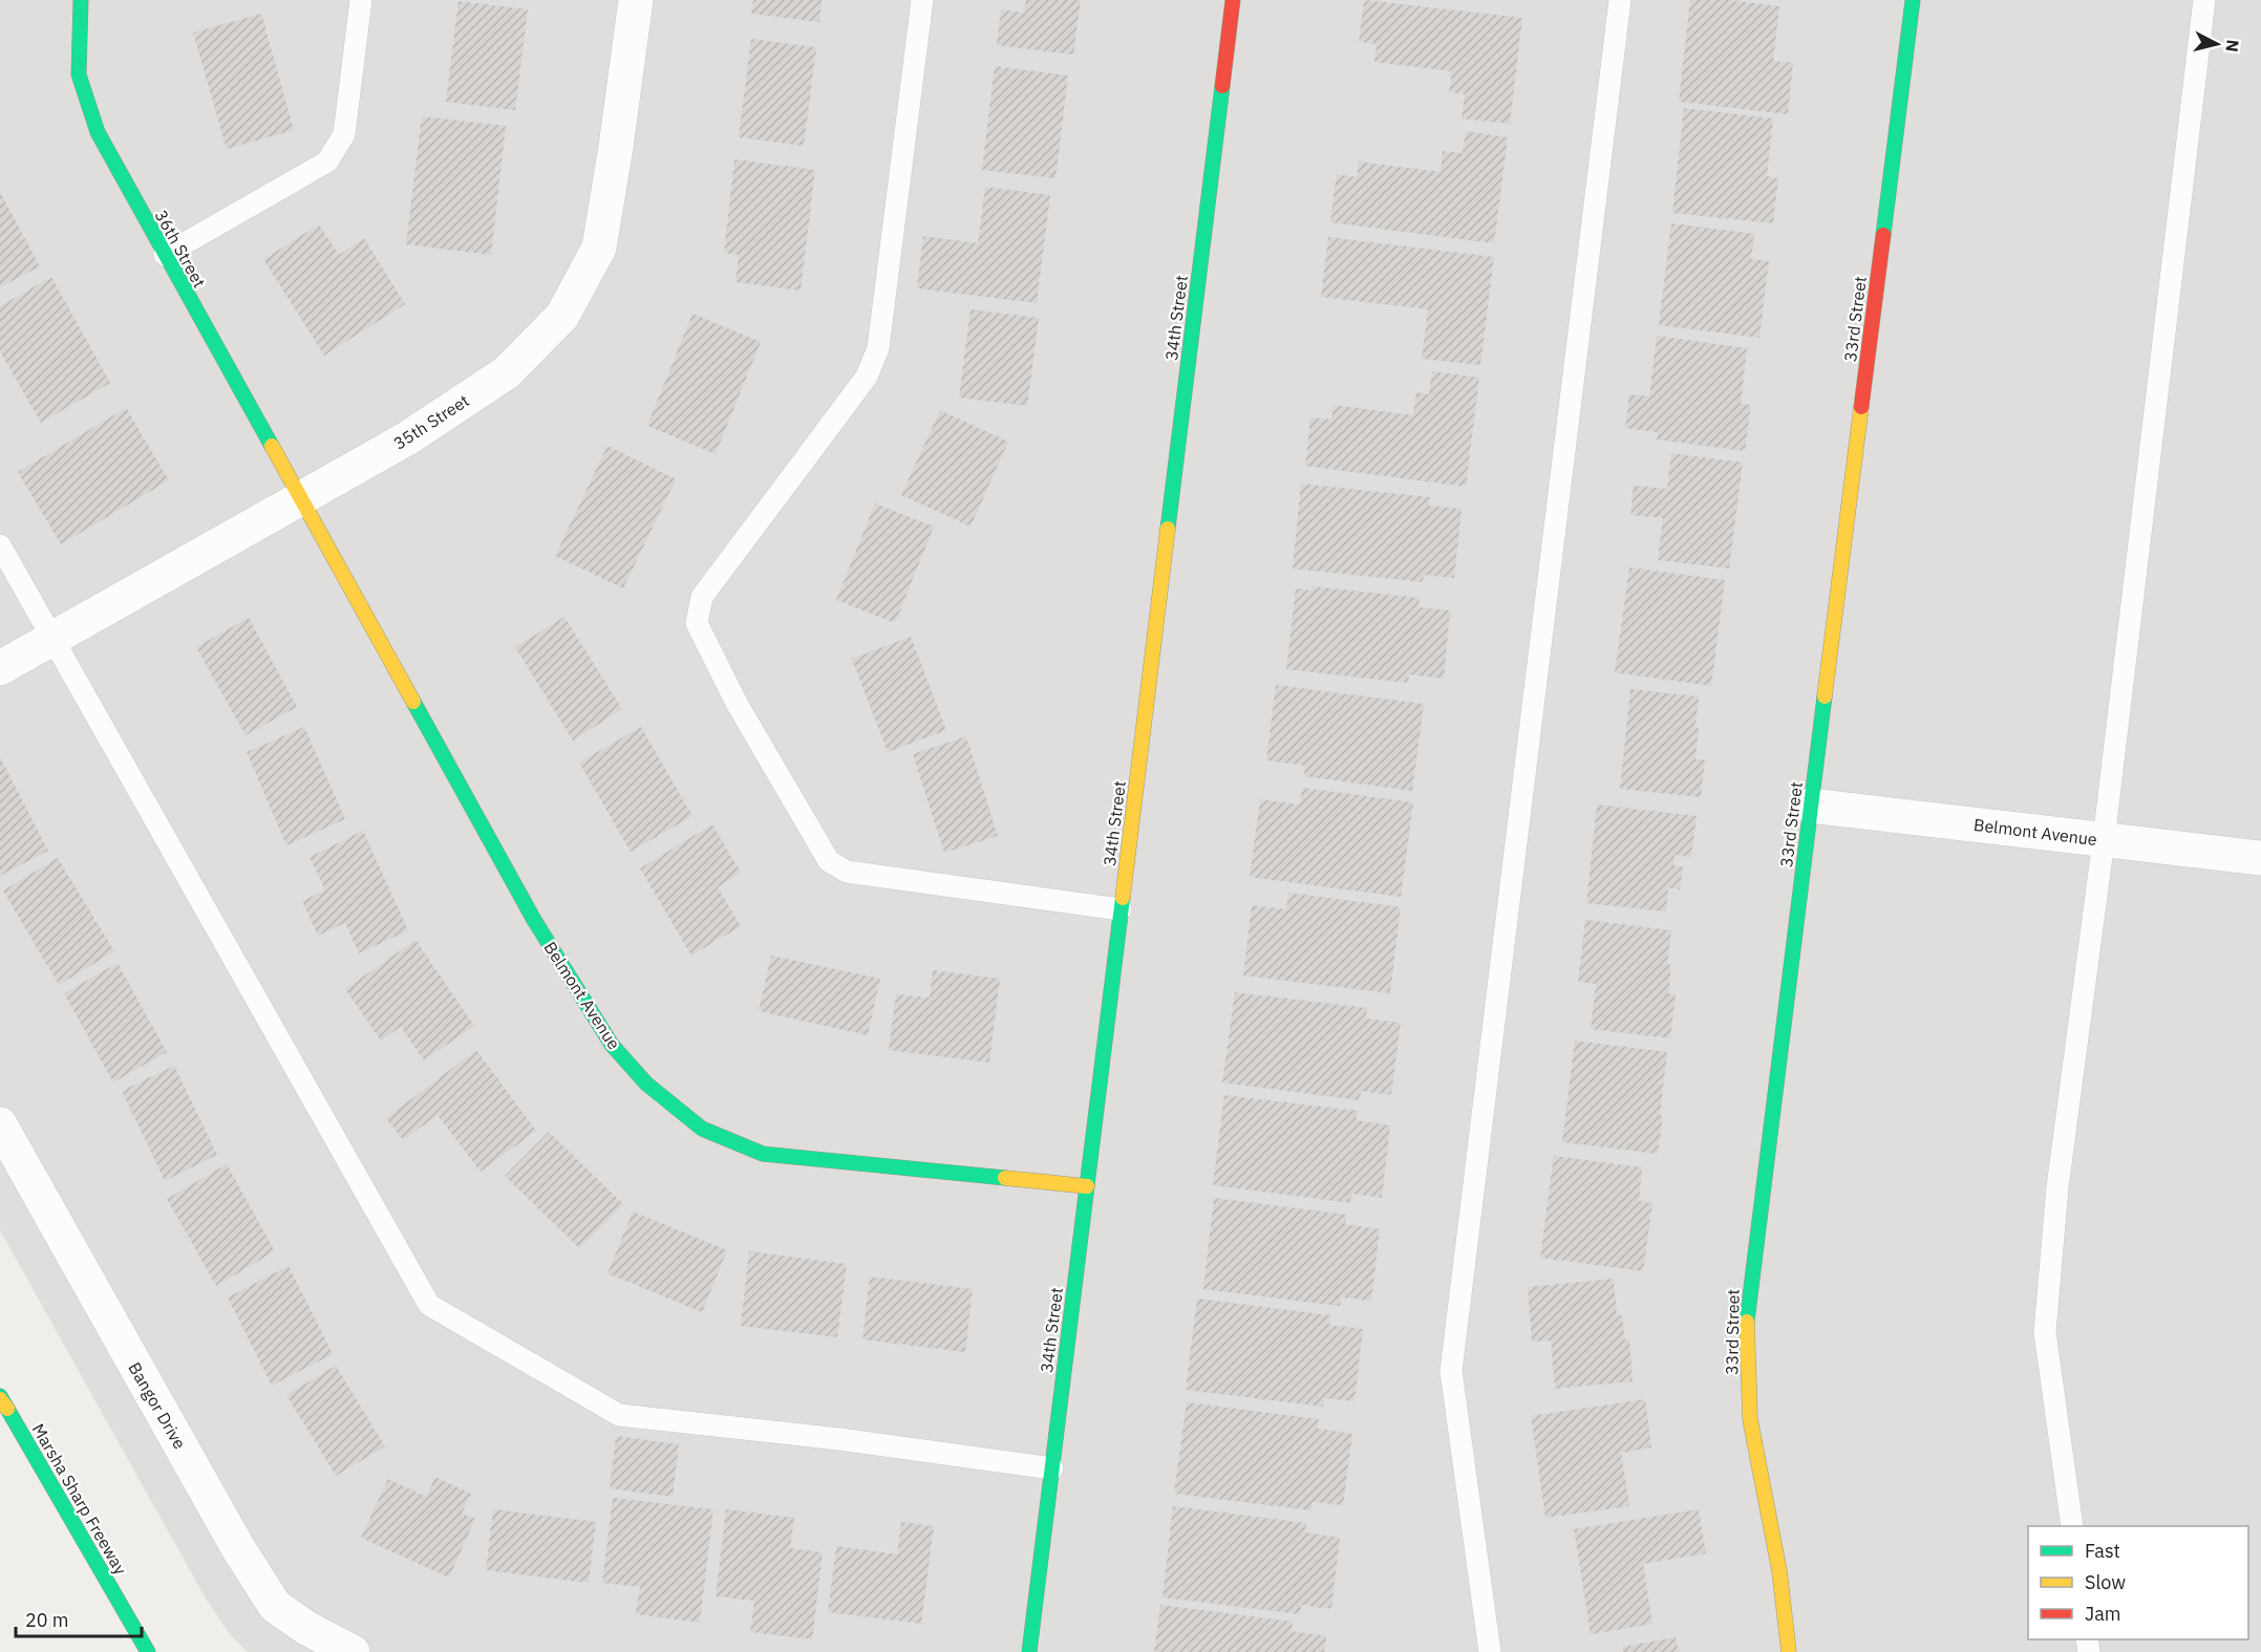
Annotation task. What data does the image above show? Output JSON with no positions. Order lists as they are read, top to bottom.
{
  "streets": {
    "street": [
      "36th Street",
      "34th Street",
      "33rd Street",
      "35th Street",
      "Belmont Avenue",
      "Bangor Drive",
      "Marsha Sharp Freeway"
    ]
  },
  "crossings": [
    ["36th Street", "35th Street"],
    ["36th Street", "Belmont Avenue"],
    ["34th Street", "Belmont Avenue"],
    ["33rd Street", "Belmont Avenue"],
    ["35th Street", "Belmont Avenue"]
  ],
  "legend": ["Fast", "Slow", "Jam"],
  "scale_bar": "20 m",
  "north": "right"
}
